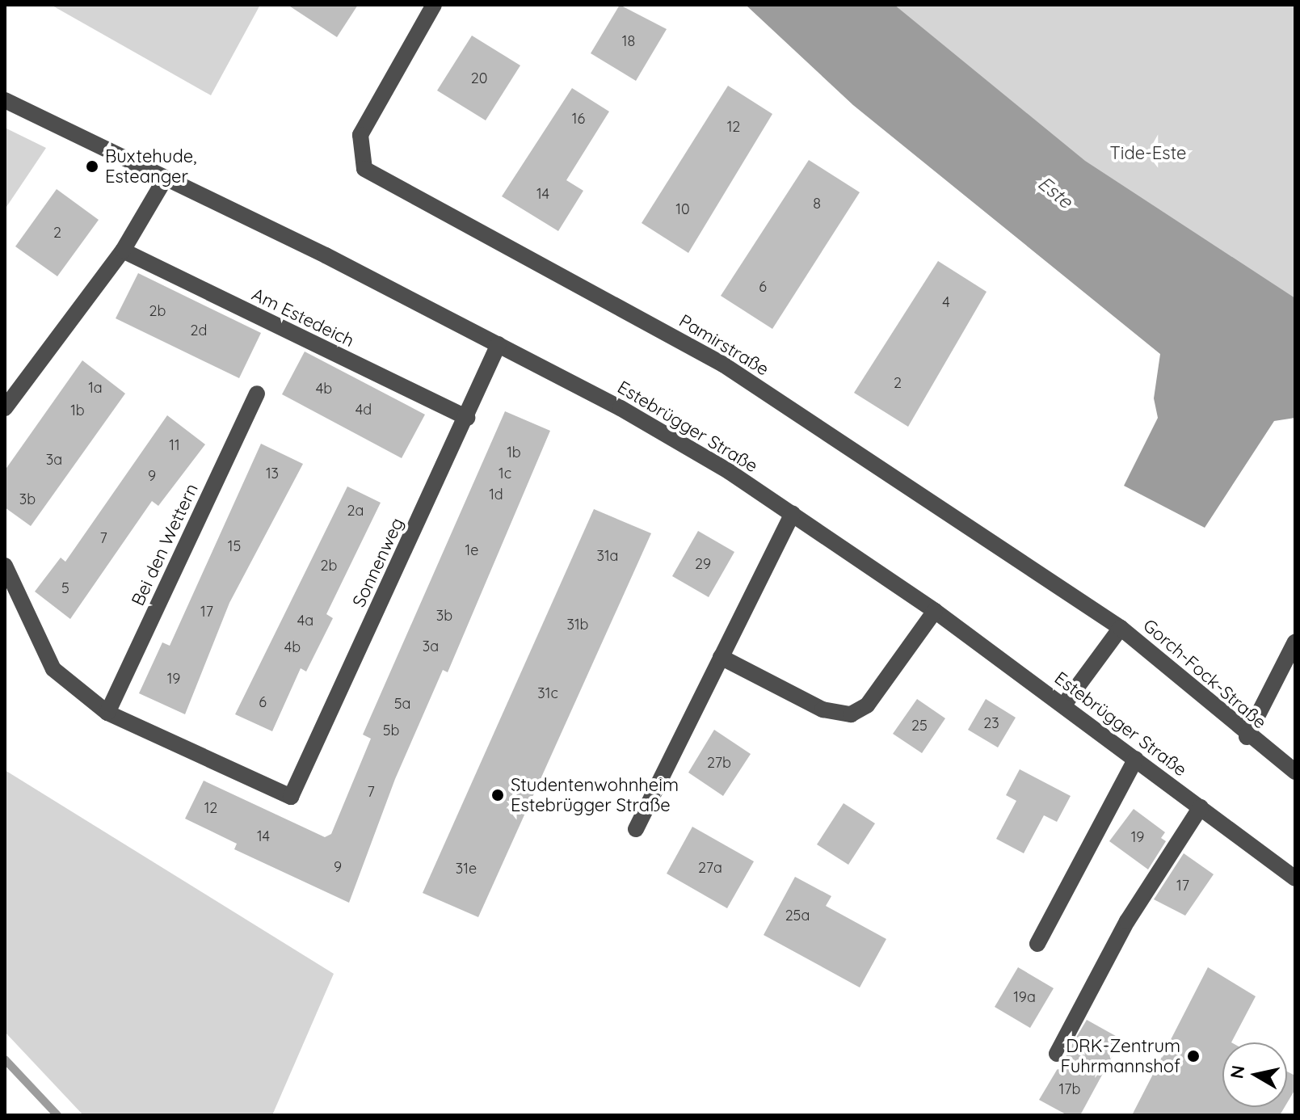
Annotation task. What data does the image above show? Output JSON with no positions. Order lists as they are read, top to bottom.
{
  "streets": {
    "street": [
      "Am Estedeich",
      "Pamirstraße",
      "Estebrügger Straße",
      "Bei den Wettern",
      "Sonnenweg",
      "Gorch-Fock-Straße"
    ]
  },
  "crossings": [
    ["Am Estedeich", "Sonnenweg"],
    ["Pamirstraße", "Gorch-Fock-Straße"],
    ["Estebrügger Straße", "Sonnenweg"],
    ["Bei den Wettern", "Sonnenweg"]
  ],
  "water": ["Este"],
  "parks": ["Tide-Este"],
  "places": ["Buxtehude, Esteanger", "Studentenwohnheim Estebrügger Straße", "DRK-Zentrum Fuhrmannshof"],
  "house_numbers": [
    "18",
    "20",
    "16",
    "12",
    "14",
    "8",
    "10",
    "2",
    "6",
    "4",
    "2b",
    "2d",
    "2",
    "1a",
    "4b",
    "4d",
    "1b",
    "11",
    "1b",
    "3a",
    "13",
    "1c",
    "9",
    "1d",
    "3b",
    "2a",
    "7",
    "15",
    "1e",
    "31a",
    "29",
    "2b",
    "5",
    "17",
    "3b",
    "4a",
    "31b",
    "3a",
    "4b",
    "19",
    "31c",
    "6",
    "5a",
    "23",
    "25",
    "5b",
    "27b",
    "7",
    "12",
    "14",
    "19",
    "9",
    "27a",
    "31e",
    "17",
    "25a",
    "19a",
    "17b"
  ],
  "north": "left"
}
